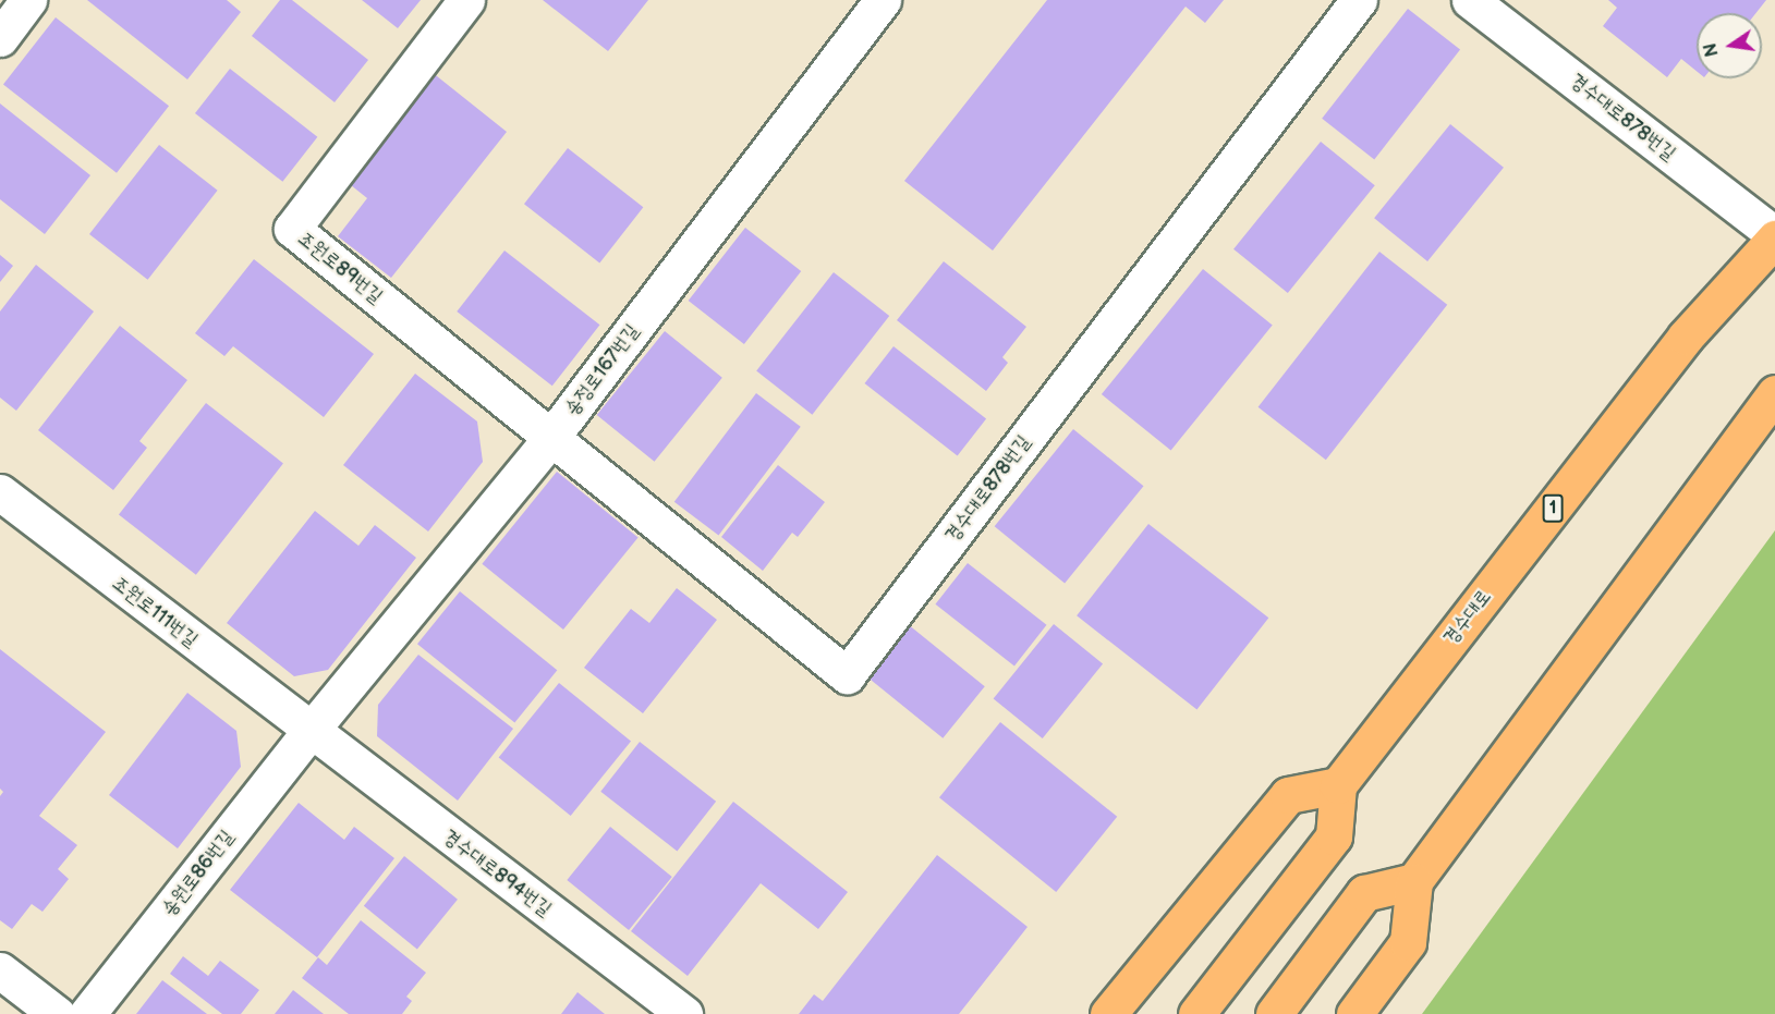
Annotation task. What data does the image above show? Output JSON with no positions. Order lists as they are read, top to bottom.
{
  "streets": {
    "main road": ["1", "경수대로"],
    "street": [
      "경수대로878번길",
      "조원로89번길",
      "송정로167번길",
      "조원로111번길",
      "송원로86번길",
      "경수대로894번길"
    ]
  },
  "crossings": [
    ["경수대로878번길", "조원로89번길"],
    ["경수대로878번길", "송정로167번길"],
    ["경수대로878번길", "경수대로"],
    ["조원로89번길", "송정로167번길"],
    ["송정로167번길", "조원로111번길"],
    ["송정로167번길", "송원로86번길"],
    ["송정로167번길", "경수대로894번길"],
    ["조원로111번길", "송원로86번길"],
    ["조원로111번길", "경수대로894번길"],
    ["송원로86번길", "경수대로894번길"]
  ],
  "north": "left"
}
